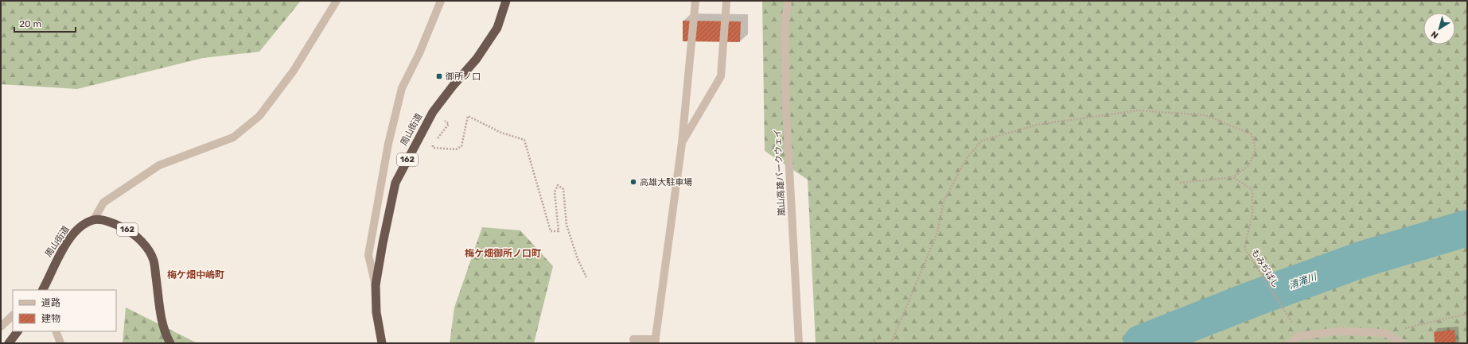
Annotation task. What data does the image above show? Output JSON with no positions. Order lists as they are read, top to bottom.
{
  "streets": {
    "highway": ["周山街道", "162"],
    "street": ["嵐山高雄パークウェイ"],
    "path": ["もみぢばし"]
  },
  "crossings": [
    ["周山街道", "162"]
  ],
  "districts": ["梅ケ畑御所ノ口町", "梅ケ畑中嶋町"],
  "water": ["清滝川"],
  "places": {
    "transit": ["御所ノ口"],
    "other": ["高雄大駐車場"]
  },
  "legend": ["道路", "建物"],
  "scale_bar": "20 m",
  "north": "bottom left"
}
